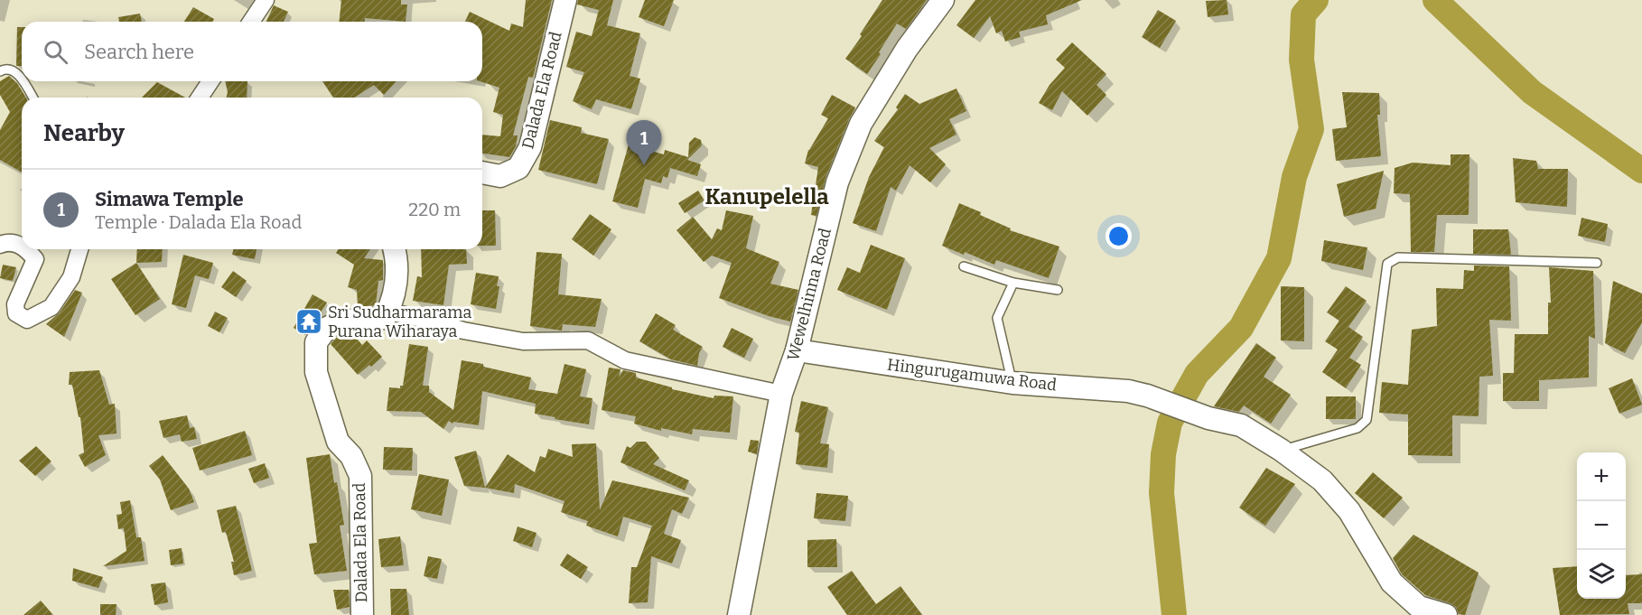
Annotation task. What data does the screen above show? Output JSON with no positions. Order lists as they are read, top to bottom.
{
  "streets": {
    "street": ["Dalada Ela Road", "Wewelhinna Road", "Hingurugamuwa Road"]
  },
  "crossings": [
    ["Wewelhinna Road", "Hingurugamuwa Road"]
  ],
  "districts": ["Kanupelella"],
  "places": {
    "temple": ["Sri Sudharmarama Purana Wiharaya"]
  },
  "page": {
    "search": "Search here",
    "heading": "Nearby",
    "pins": "1",
    "list": [
      {
        "mark": "1",
        "name": "Simawa Temple",
        "note": "Temple · Dalada Ela Road",
        "value": "220 m"
      }
    ],
    "map_buttons": ["+", "−"]
  }
}
